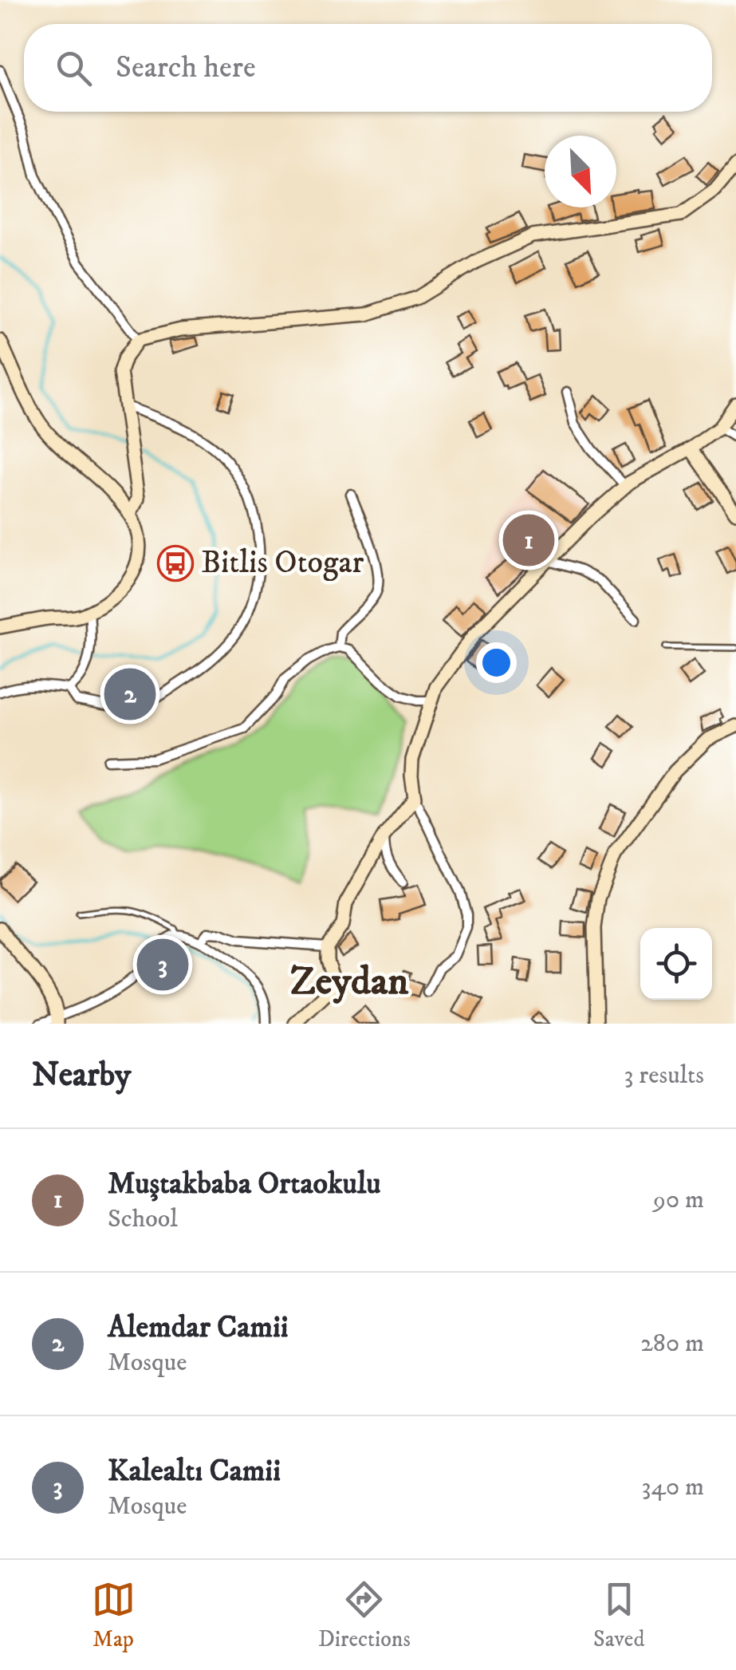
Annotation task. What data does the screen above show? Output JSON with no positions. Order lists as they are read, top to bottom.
{
  "districts": ["Zeydan"],
  "places": {
    "bus stop": ["Bitlis Otogar"]
  },
  "north": "bottom right",
  "page": {
    "search": "Search here",
    "pins": ["1", "2", "3"],
    "heading": ["Nearby", "3 results"],
    "list": [
      {
        "mark": "1",
        "name": "Muştakbaba Ortaokulu",
        "note": "School",
        "value": "90 m"
      },
      {
        "mark": "2",
        "name": "Alemdar Camii",
        "note": "Mosque",
        "value": "280 m"
      },
      {
        "mark": "3",
        "name": "Kalealtı Camii",
        "note": "Mosque",
        "value": "340 m"
      }
    ],
    "nav": ["Map", "Directions", "Saved"]
  }
}
